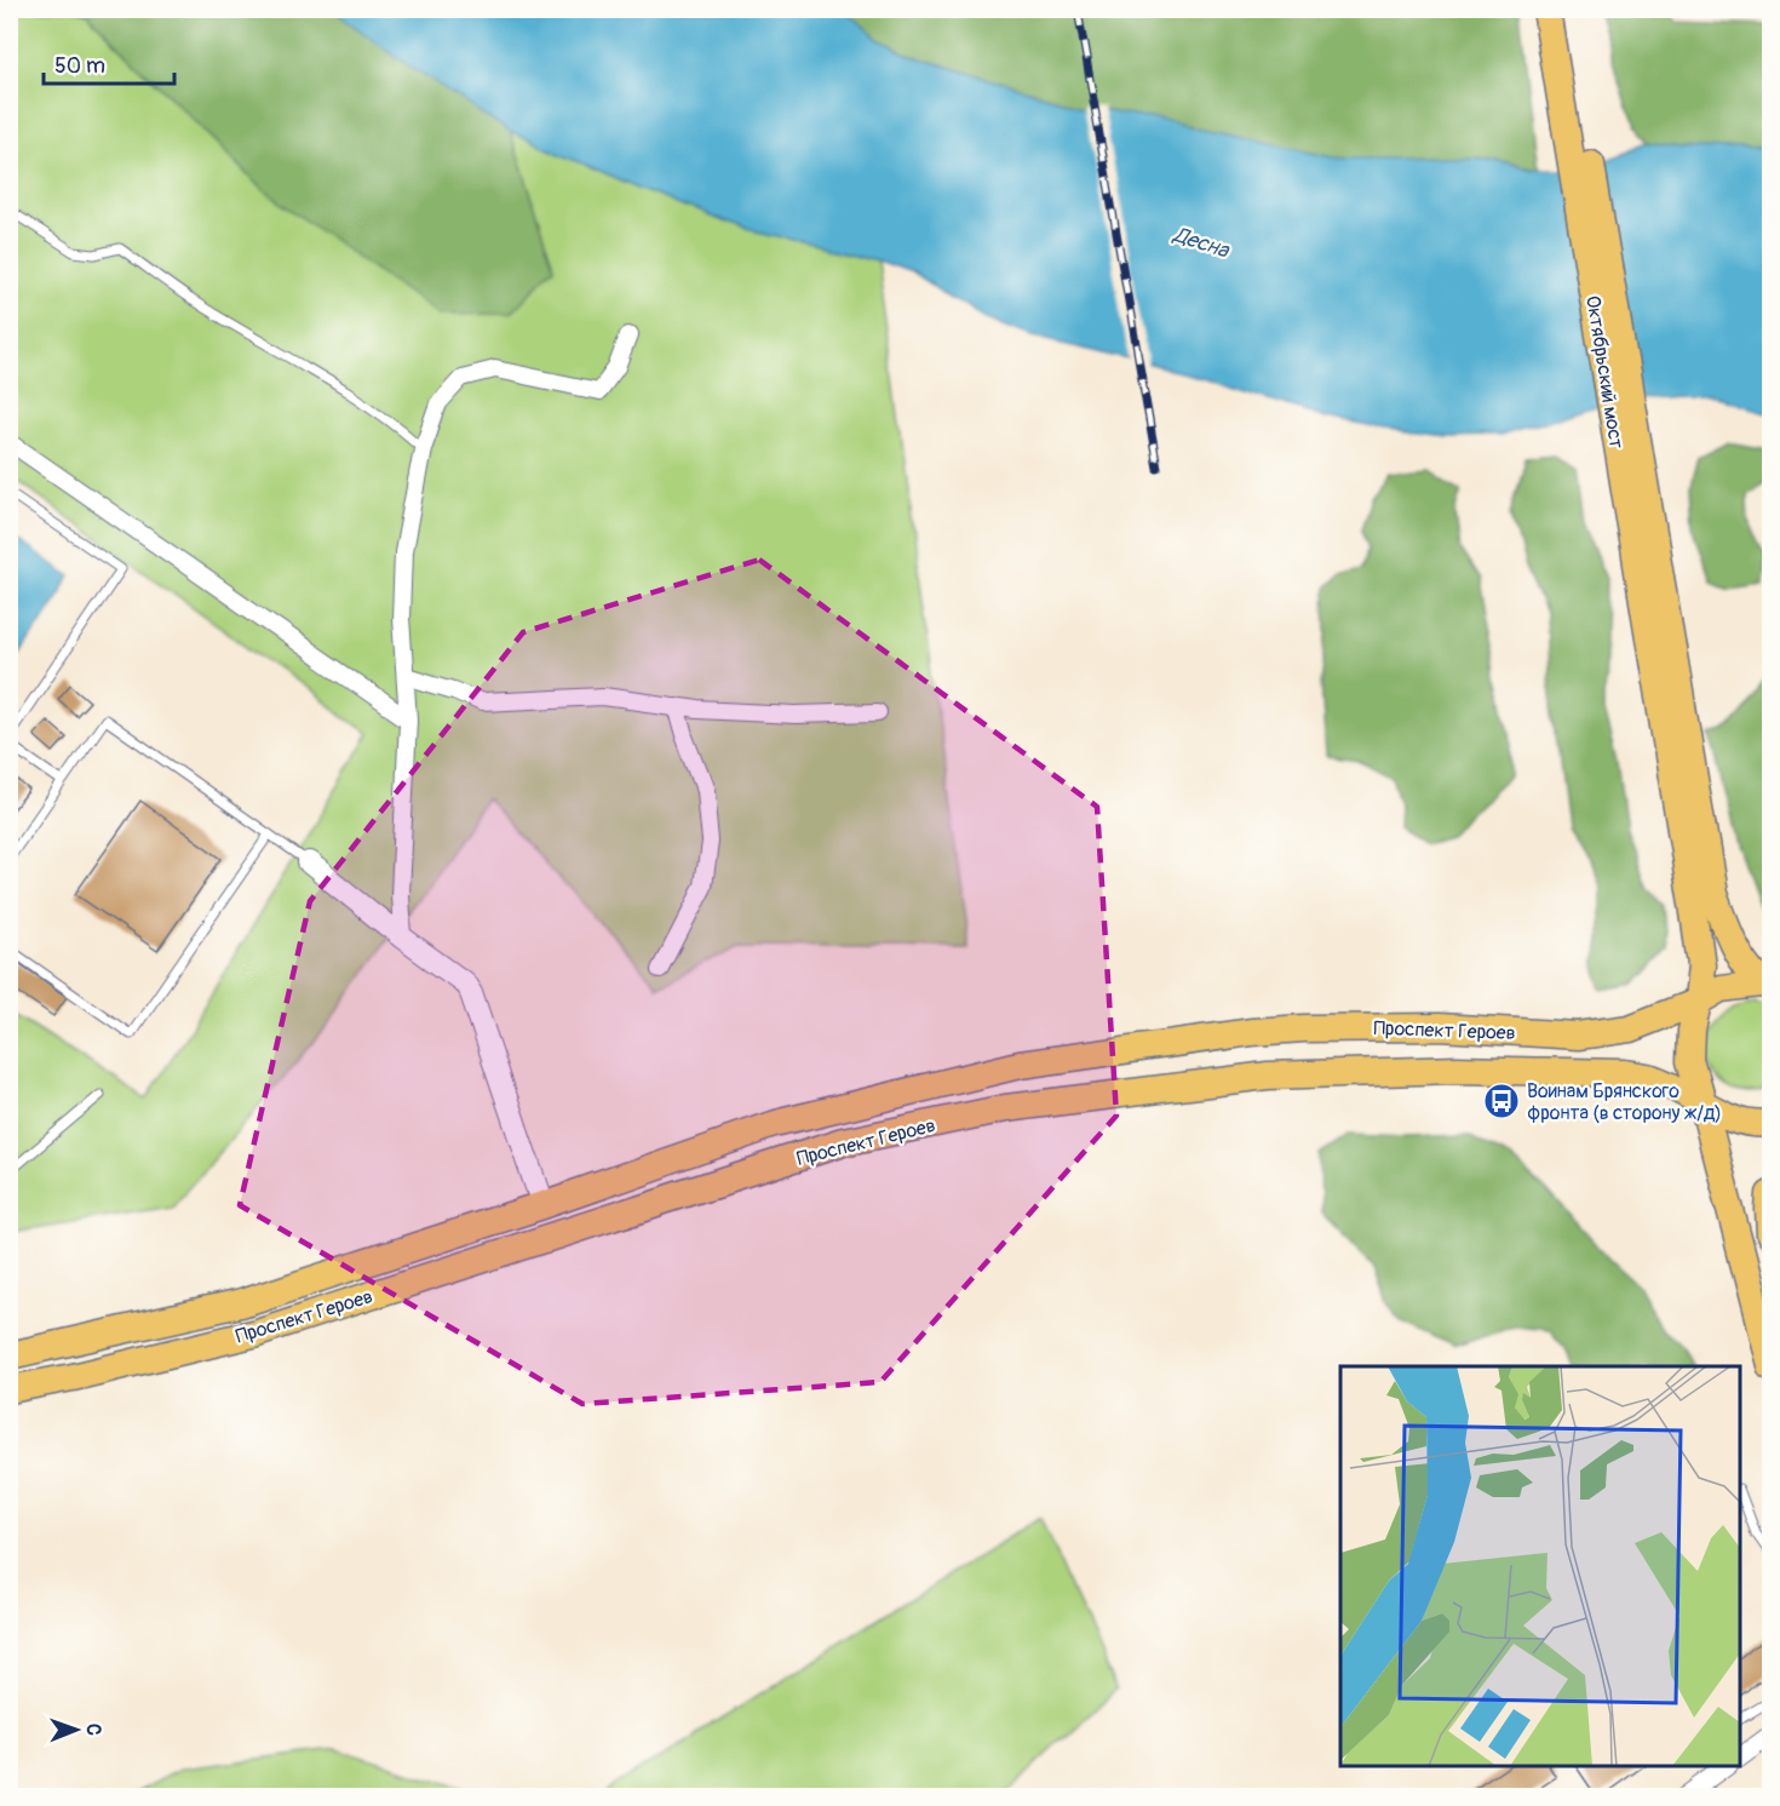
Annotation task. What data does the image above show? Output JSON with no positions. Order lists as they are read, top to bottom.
{
  "streets": {
    "main road": ["Октябрьский мост", "Проспект Героев"]
  },
  "water": ["Десна"],
  "places": {
    "bus stop": ["Воинам Брянского фронта (в сторону ж/д)"]
  },
  "scale_bar": "50 m",
  "north": "right"
}
